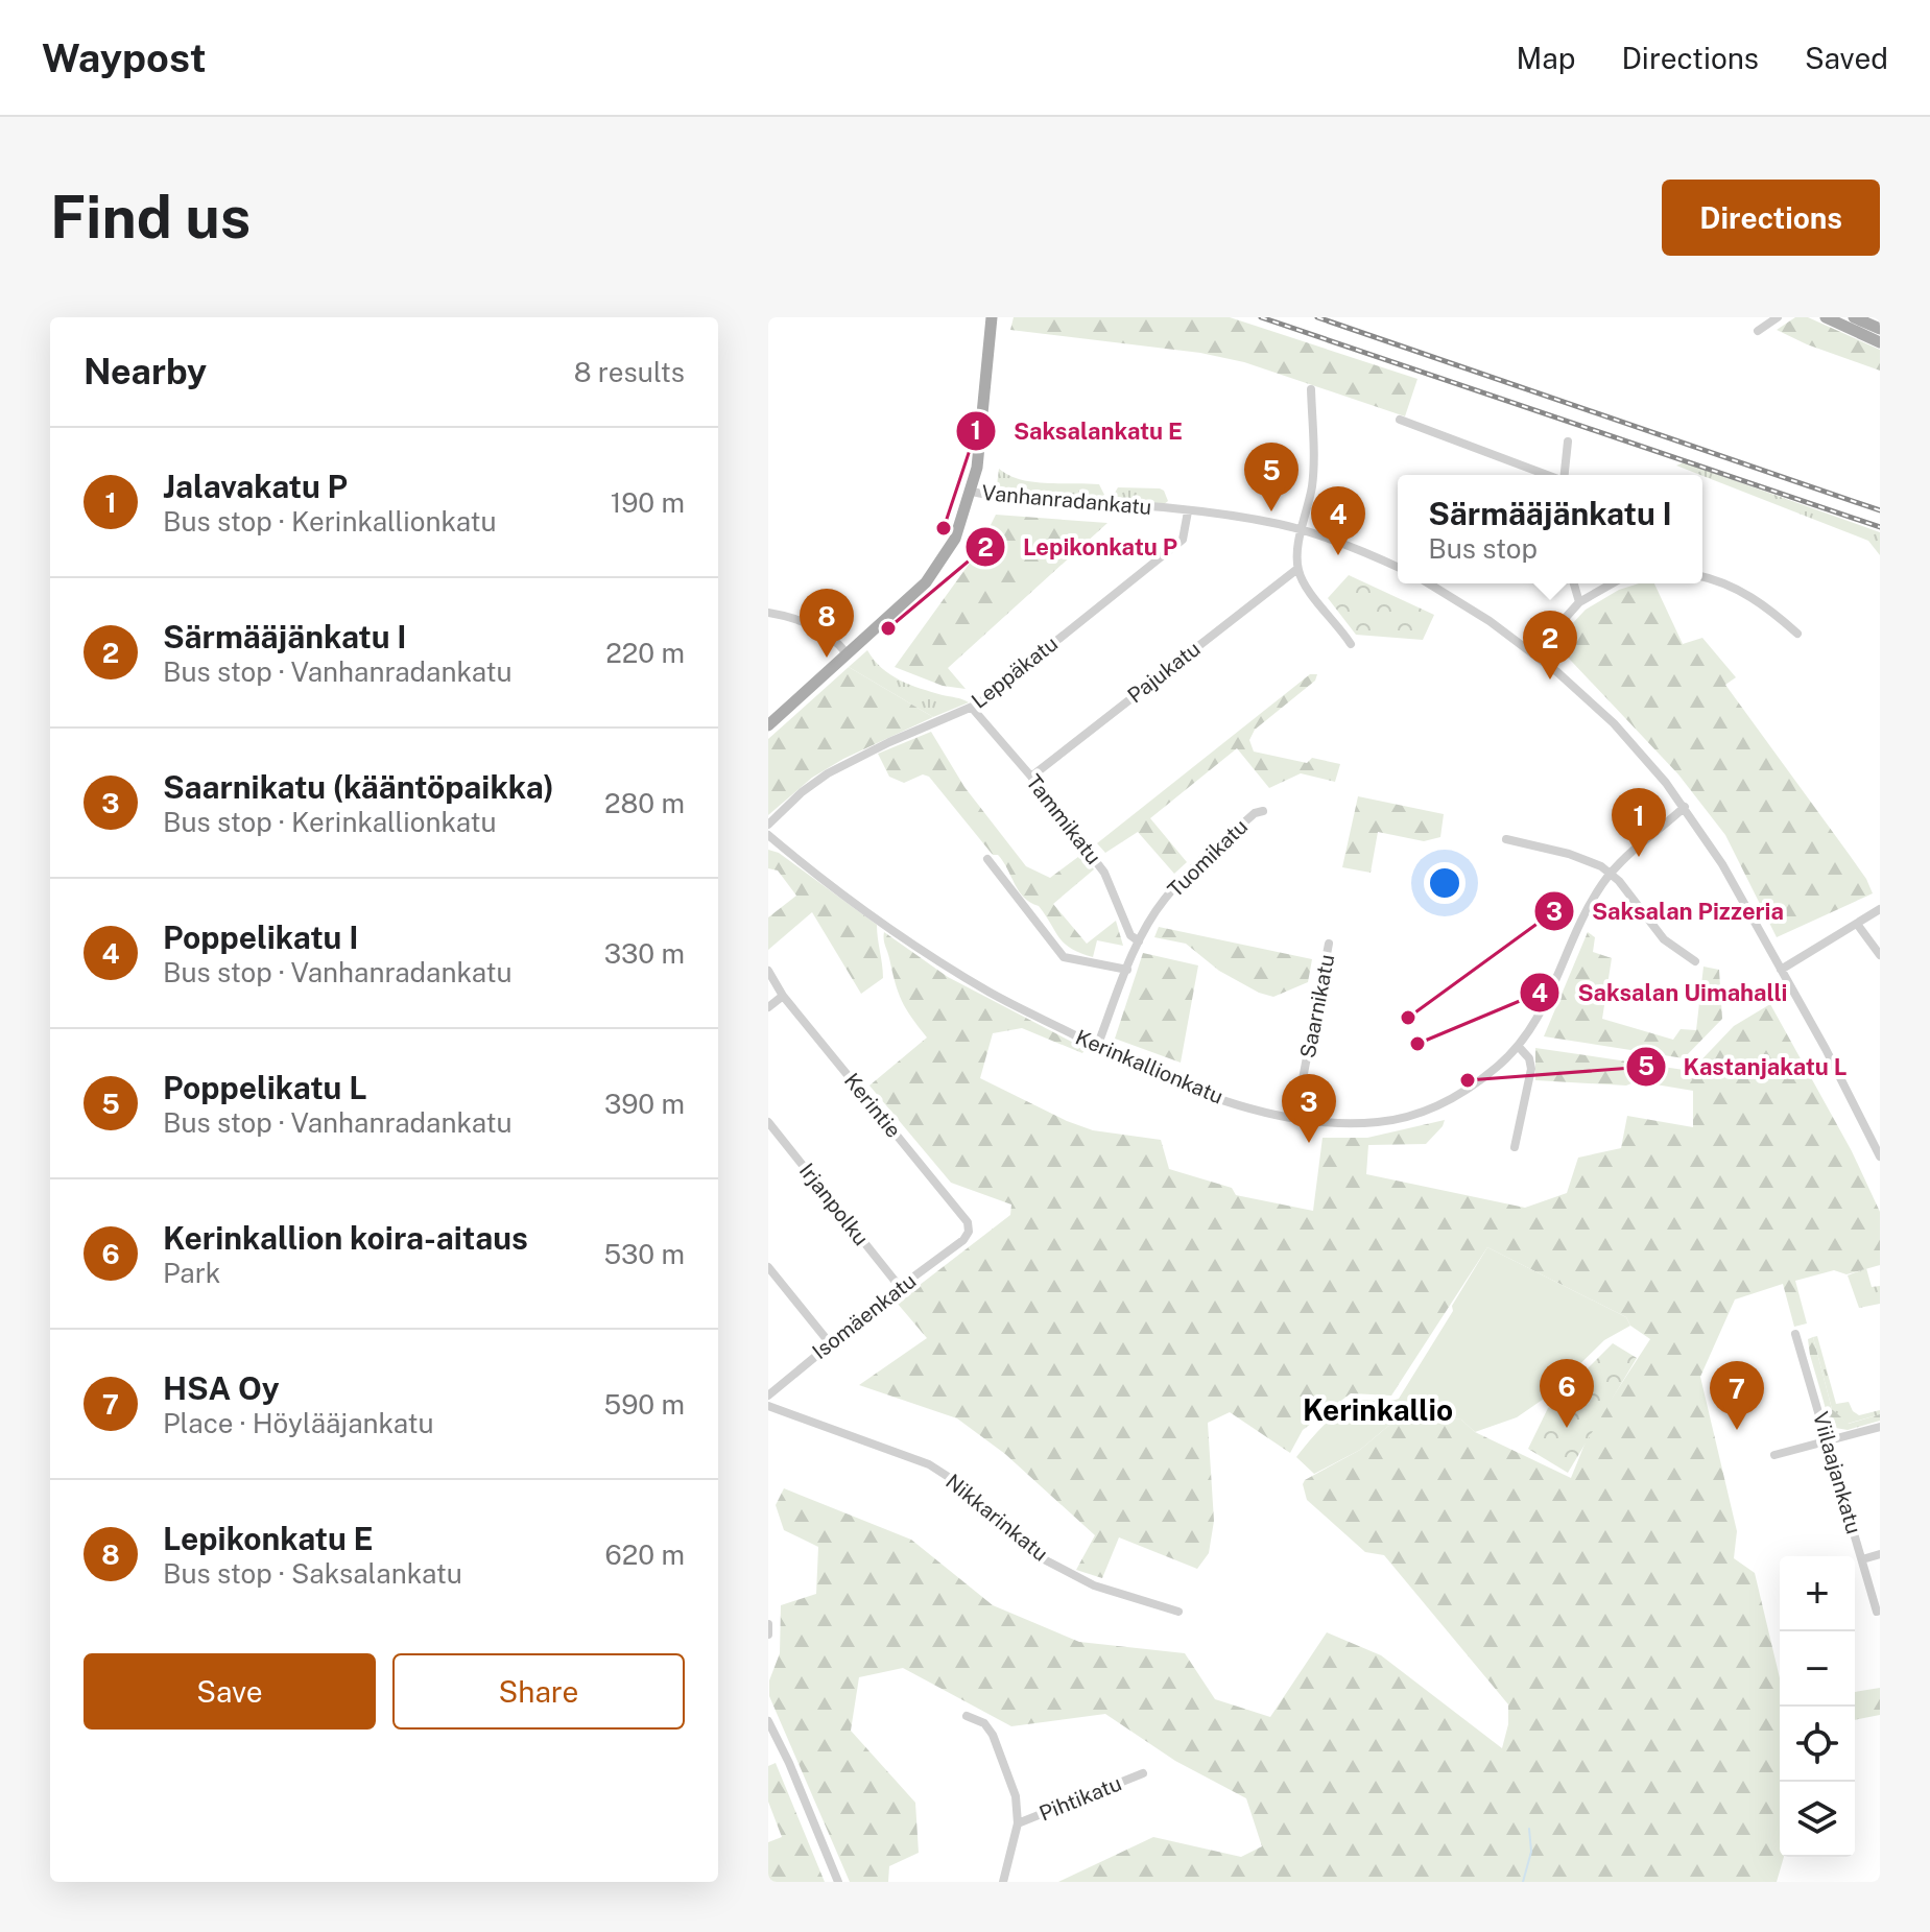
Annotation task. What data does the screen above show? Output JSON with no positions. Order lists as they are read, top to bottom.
{
  "streets": {
    "street": [
      "Vanhanradankatu",
      "Leppäkatu",
      "Pajukatu",
      "Tammikatu",
      "Tuomikatu",
      "Saarnikatu",
      "Kerinkallionkatu",
      "Kerintie",
      "Irjanpolku",
      "Isomäenkatu",
      "Viilaajankatu",
      "Nikkarinkatu",
      "Pihtikatu"
    ]
  },
  "crossings": [
    ["Vanhanradankatu", "Leppäkatu"],
    ["Leppäkatu", "Tammikatu"],
    ["Pajukatu", "Tammikatu"],
    ["Tammikatu", "Tuomikatu"],
    ["Tuomikatu", "Kerinkallionkatu"],
    ["Saarnikatu", "Kerinkallionkatu"],
    ["Kerintie", "Isomäenkatu"],
    ["Irjanpolku", "Isomäenkatu"]
  ],
  "districts": ["Kerinkallio"],
  "places": [
    "Saksalankatu E",
    "Lepikonkatu P",
    "Saksalan Pizzeria",
    "Saksalan Uimahalli",
    "Kastanjakatu L"
  ],
  "page": {
    "header": "Waypost",
    "nav": ["Map", "Directions", "Saved"],
    "buttons": [
      "Directions",
      ["Save", "Share"]
    ],
    "title": "Find us",
    "heading": ["Nearby", "8 results"],
    "list": [
      {
        "mark": "1",
        "name": "Jalavakatu P",
        "note": "Bus stop · Kerinkallionkatu",
        "value": "190 m"
      },
      {
        "mark": "2",
        "name": "Särmääjänkatu I",
        "note": "Bus stop · Vanhanradankatu",
        "value": "220 m"
      },
      {
        "mark": "3",
        "name": "Saarnikatu (kääntöpaikka)",
        "note": "Bus stop · Kerinkallionkatu",
        "value": "280 m"
      },
      {
        "mark": "4",
        "name": "Poppelikatu I",
        "note": "Bus stop · Vanhanradankatu",
        "value": "330 m"
      },
      {
        "mark": "5",
        "name": "Poppelikatu L",
        "note": "Bus stop · Vanhanradankatu",
        "value": "390 m"
      },
      {
        "mark": "6",
        "name": "Kerinkallion koira-aitaus",
        "note": "Park",
        "value": "530 m"
      },
      {
        "mark": "7",
        "name": "HSA Oy",
        "note": "Place · Höylääjankatu",
        "value": "590 m"
      },
      {
        "mark": "8",
        "name": "Lepikonkatu E",
        "note": "Bus stop · Saksalankatu",
        "value": "620 m"
      }
    ],
    "pins": [
      "5",
      "4",
      "8",
      "2",
      "1",
      "3",
      "6",
      "7"
    ],
    "popup": ["Särmääjänkatu I", "Bus stop"],
    "map_buttons": ["+", "−"]
  }
}
